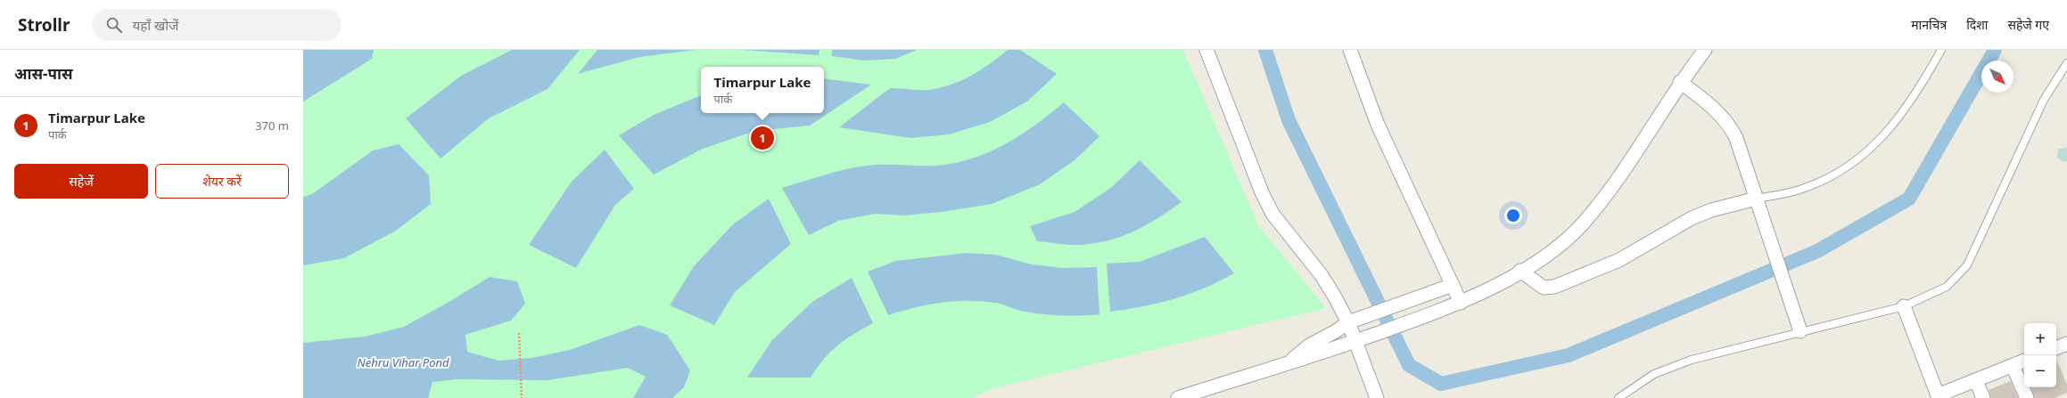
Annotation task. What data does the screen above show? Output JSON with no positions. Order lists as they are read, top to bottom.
{
  "water": ["Nehru Vihar Pond"],
  "north": "bottom right",
  "page": {
    "header": "Strollr",
    "search": "यहाँ खोजें",
    "nav": ["मानचित्र", "दिशा", "सहेजे गए"],
    "heading": "आस-पास",
    "popup": ["Timarpur Lake", "पार्क"],
    "list": [
      {
        "mark": "1",
        "name": "Timarpur Lake",
        "note": "पार्क",
        "value": "370 m"
      }
    ],
    "pins": "1",
    "buttons": ["सहेजें", "शेयर करें"],
    "map_buttons": ["+", "−"]
  }
}
